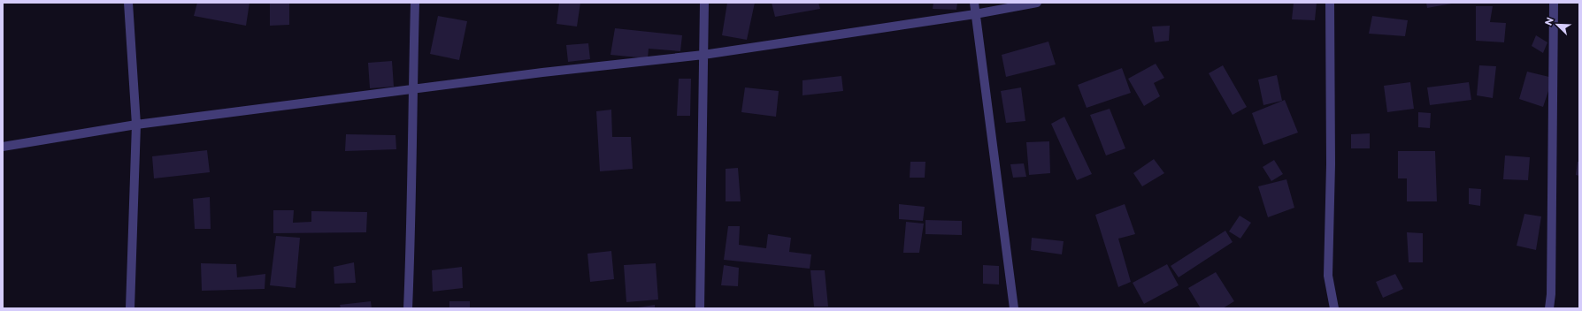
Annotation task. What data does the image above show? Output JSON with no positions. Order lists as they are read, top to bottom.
{
  "north": "top left"
}
